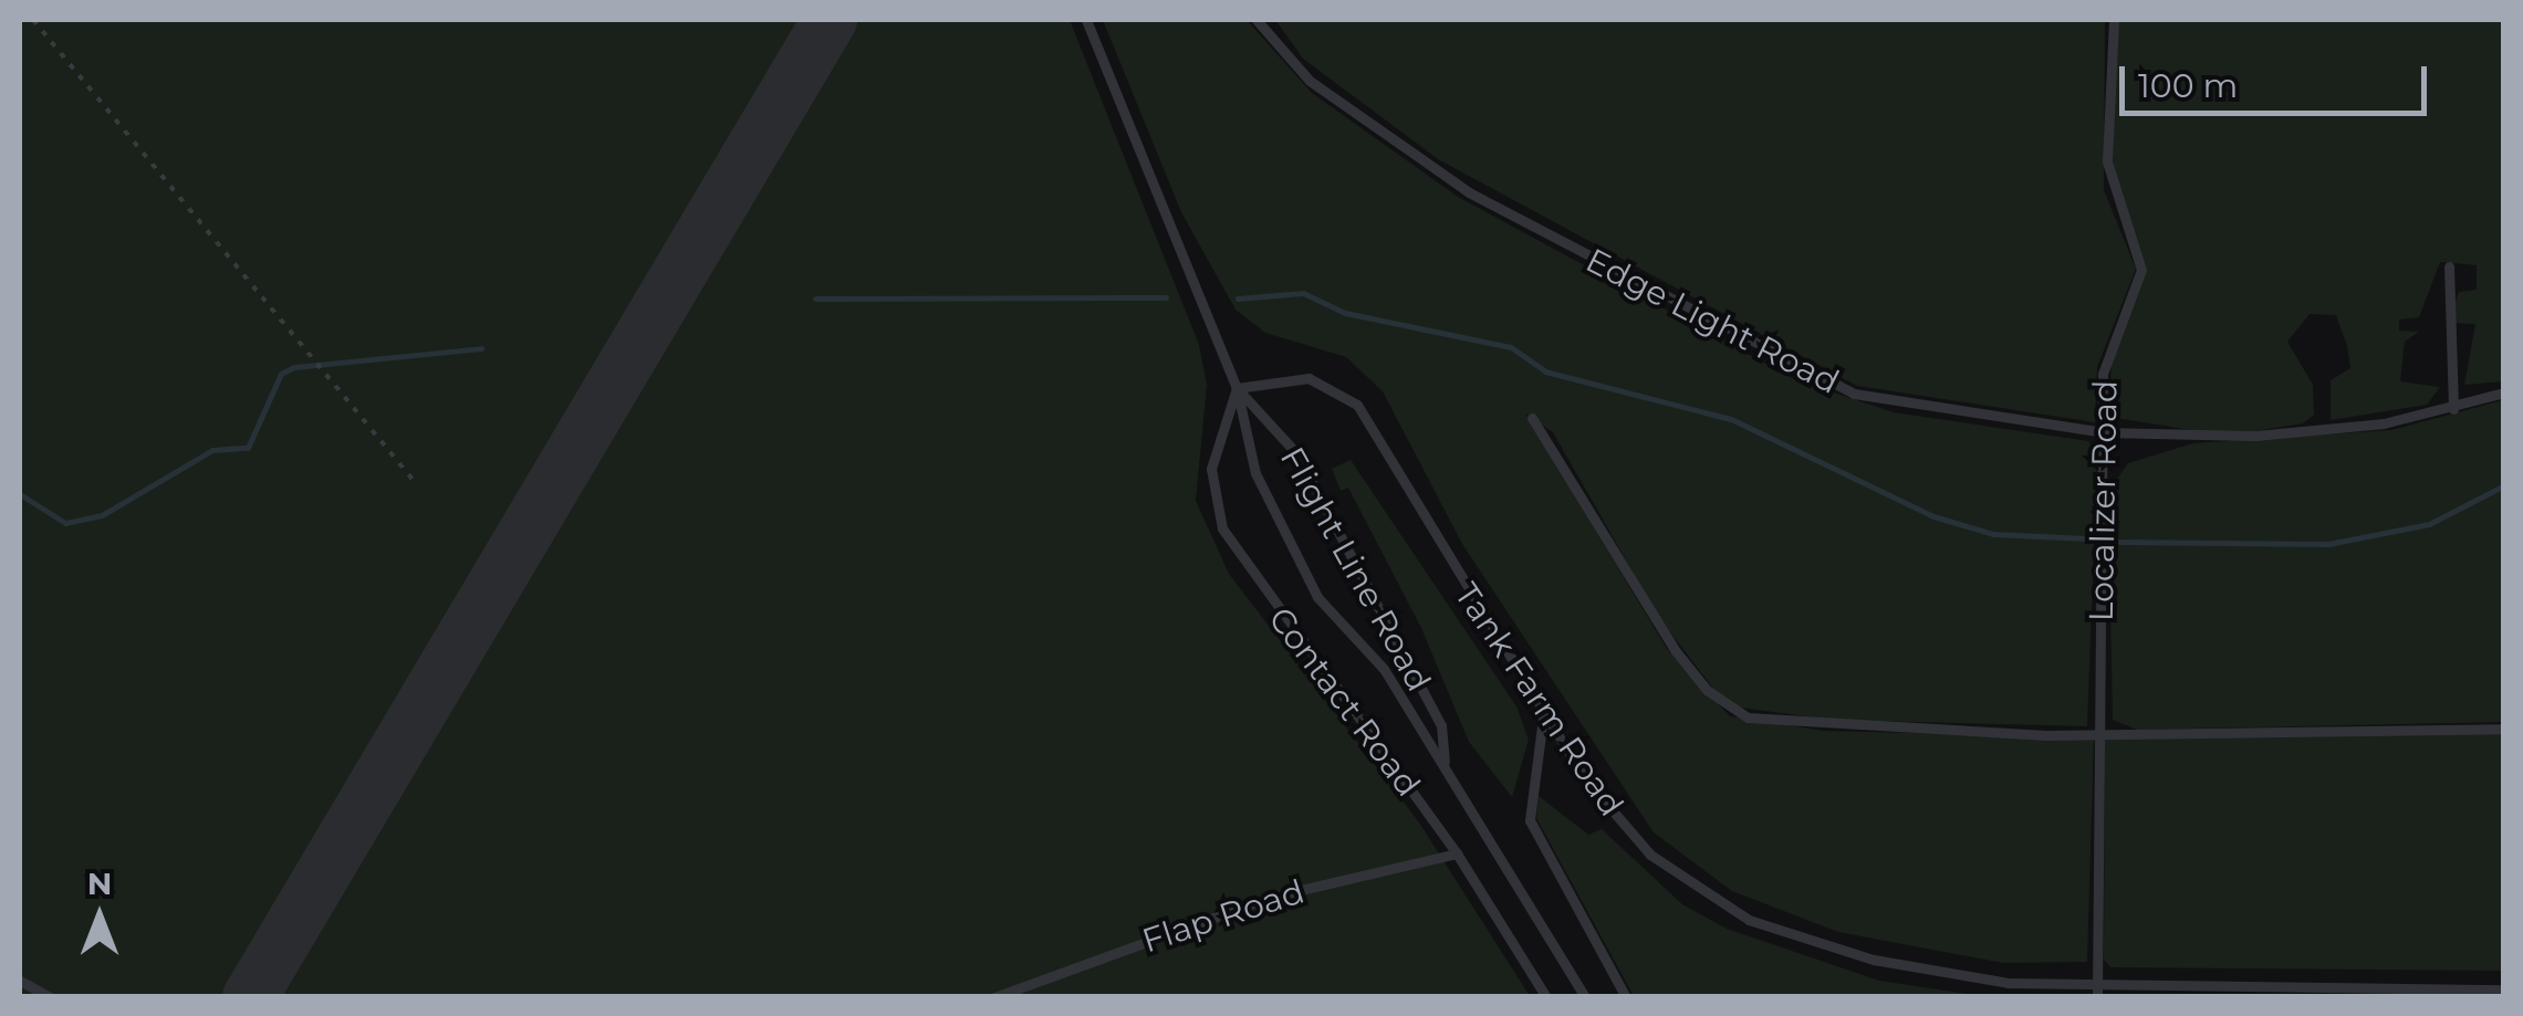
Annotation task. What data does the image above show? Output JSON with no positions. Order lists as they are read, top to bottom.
{
  "streets": {
    "lane": [
      "Edge Light Road",
      "Localizer Road",
      "Flight Line Road",
      "Tank Farm Road",
      "Contact Road",
      "Flap Road"
    ]
  },
  "crossings": [
    ["Edge Light Road", "Localizer Road"],
    ["Localizer Road", "Tank Farm Road"],
    ["Flight Line Road", "Tank Farm Road"],
    ["Flight Line Road", "Contact Road"],
    ["Tank Farm Road", "Contact Road"],
    ["Contact Road", "Flap Road"]
  ],
  "scale_bar": "100 m",
  "north": "top"
}
